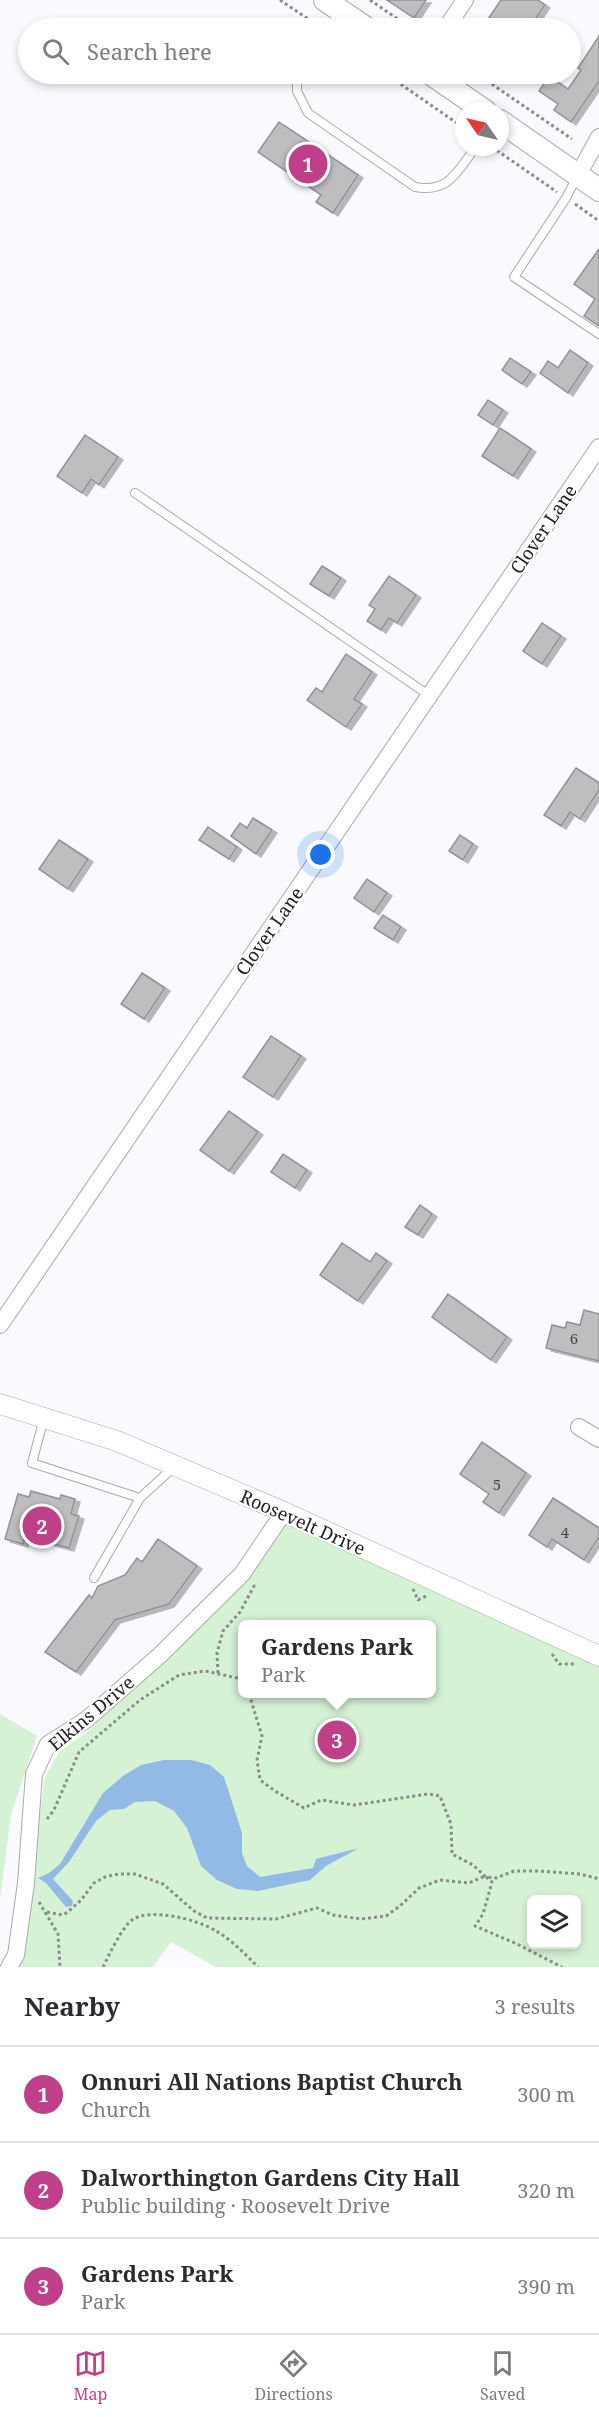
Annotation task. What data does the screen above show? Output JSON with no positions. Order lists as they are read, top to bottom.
{
  "streets": {
    "street": ["Clover Lane", "Roosevelt Drive", "Elkins Drive"]
  },
  "crossings": [
    ["Roosevelt Drive", "Elkins Drive"]
  ],
  "house_numbers": ["6", "5", "4"],
  "north": "top left",
  "page": {
    "search": "Search here",
    "pins": ["1", "2", "3"],
    "popup": ["Gardens Park", "Park"],
    "heading": ["Nearby", "3 results"],
    "list": [
      {
        "mark": "1",
        "name": "Onnuri All Nations Baptist Church",
        "note": "Church",
        "value": "300 m"
      },
      {
        "mark": "2",
        "name": "Dalworthington Gardens City Hall",
        "note": "Public building · Roosevelt Drive",
        "value": "320 m"
      },
      {
        "mark": "3",
        "name": "Gardens Park",
        "note": "Park",
        "value": "390 m"
      }
    ],
    "nav": ["Map", "Directions", "Saved"]
  }
}
